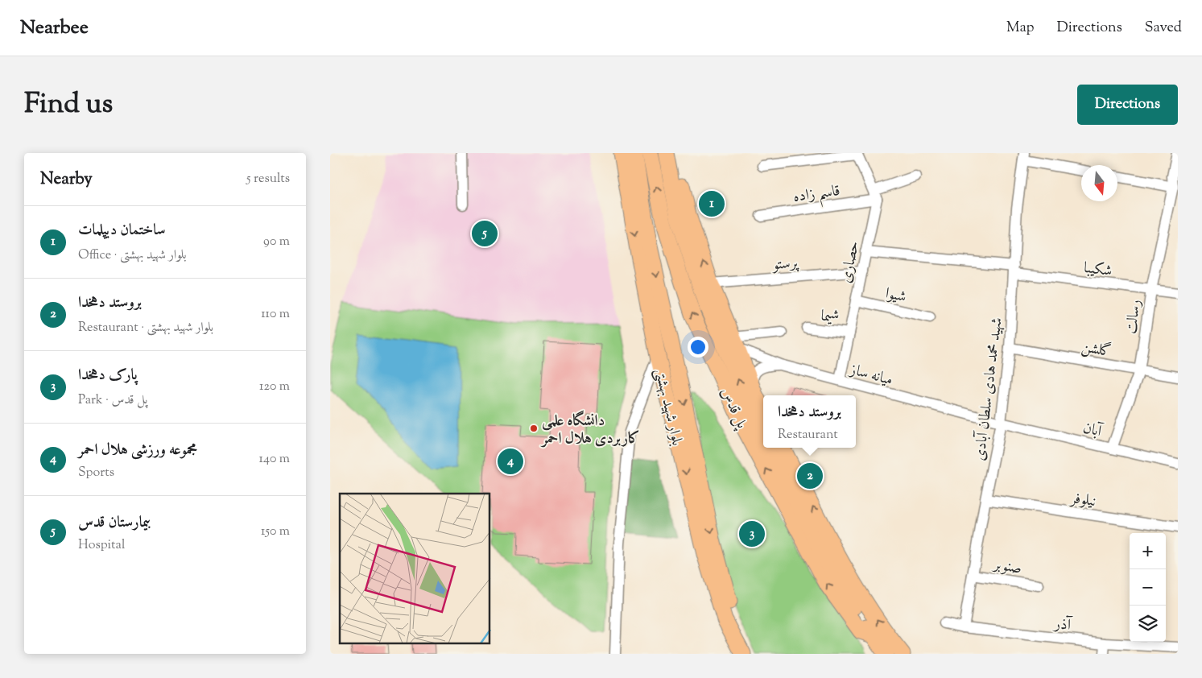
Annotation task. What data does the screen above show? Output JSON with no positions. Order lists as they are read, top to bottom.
{
  "streets": {
    "main road": ["بلوار شهید بهشتی", "پل قدس"],
    "street": [
      "قاسم زاده",
      "حصاری",
      "پرستو",
      "شکیبا",
      "شیوا",
      "شیما",
      "رسالت",
      "گلشن",
      "میانه ساز",
      "شهید محمد هادی سلطان آبادی",
      "آبان",
      "نیلوفر",
      "صنوبر",
      "آذر"
    ]
  },
  "crossings": [
    ["قاسم زاده", "حصاری"],
    ["حصاری", "پرستو"],
    ["حصاری", "شکیبا"],
    ["حصاری", "شیوا"],
    ["حصاری", "شیما"],
    ["حصاری", "میانه ساز"],
    ["شکیبا", "رسالت"],
    ["شکیبا", "شهید محمد هادی سلطان آبادی"],
    ["رسالت", "گلشن"],
    ["رسالت", "آبان"],
    ["گلشن", "شهید محمد هادی سلطان آبادی"],
    ["میانه ساز", "شهید محمد هادی سلطان آبادی"],
    ["میانه ساز", "آبان"],
    ["شهید محمد هادی سلطان آبادی", "آبان"],
    ["شهید محمد هادی سلطان آبادی", "نیلوفر"],
    ["شهید محمد هادی سلطان آبادی", "صنوبر"],
    ["شهید محمد هادی سلطان آبادی", "آذر"]
  ],
  "places": ["دانشگاه علمی کاربردی هلال احمر"],
  "north": "bottom",
  "page": {
    "header": "Nearbee",
    "nav": ["Map", "Directions", "Saved"],
    "title": "Find us",
    "buttons": "Directions",
    "heading": ["Nearby", "5 results"],
    "pins": [
      "1",
      "5",
      "4",
      "2",
      "3"
    ],
    "list": [
      {
        "mark": "1",
        "name": "ساختمان دیپلمات",
        "note": "Office · بلوار شهید بهشتی",
        "value": "90 m"
      },
      {
        "mark": "2",
        "name": "بروستد دهخدا",
        "note": "Restaurant · بلوار شهید بهشتی",
        "value": "110 m"
      },
      {
        "mark": "3",
        "name": "پارک دهخدا",
        "note": "Park · پل قدس",
        "value": "120 m"
      },
      {
        "mark": "4",
        "name": "مجموعه ورزشی هلال احمر",
        "note": "Sports",
        "value": "140 m"
      },
      {
        "mark": "5",
        "name": "بیمارستان قدس",
        "note": "Hospital",
        "value": "150 m"
      }
    ],
    "popup": ["بروستد دهخدا", "Restaurant"],
    "map_buttons": ["+", "−"]
  }
}
